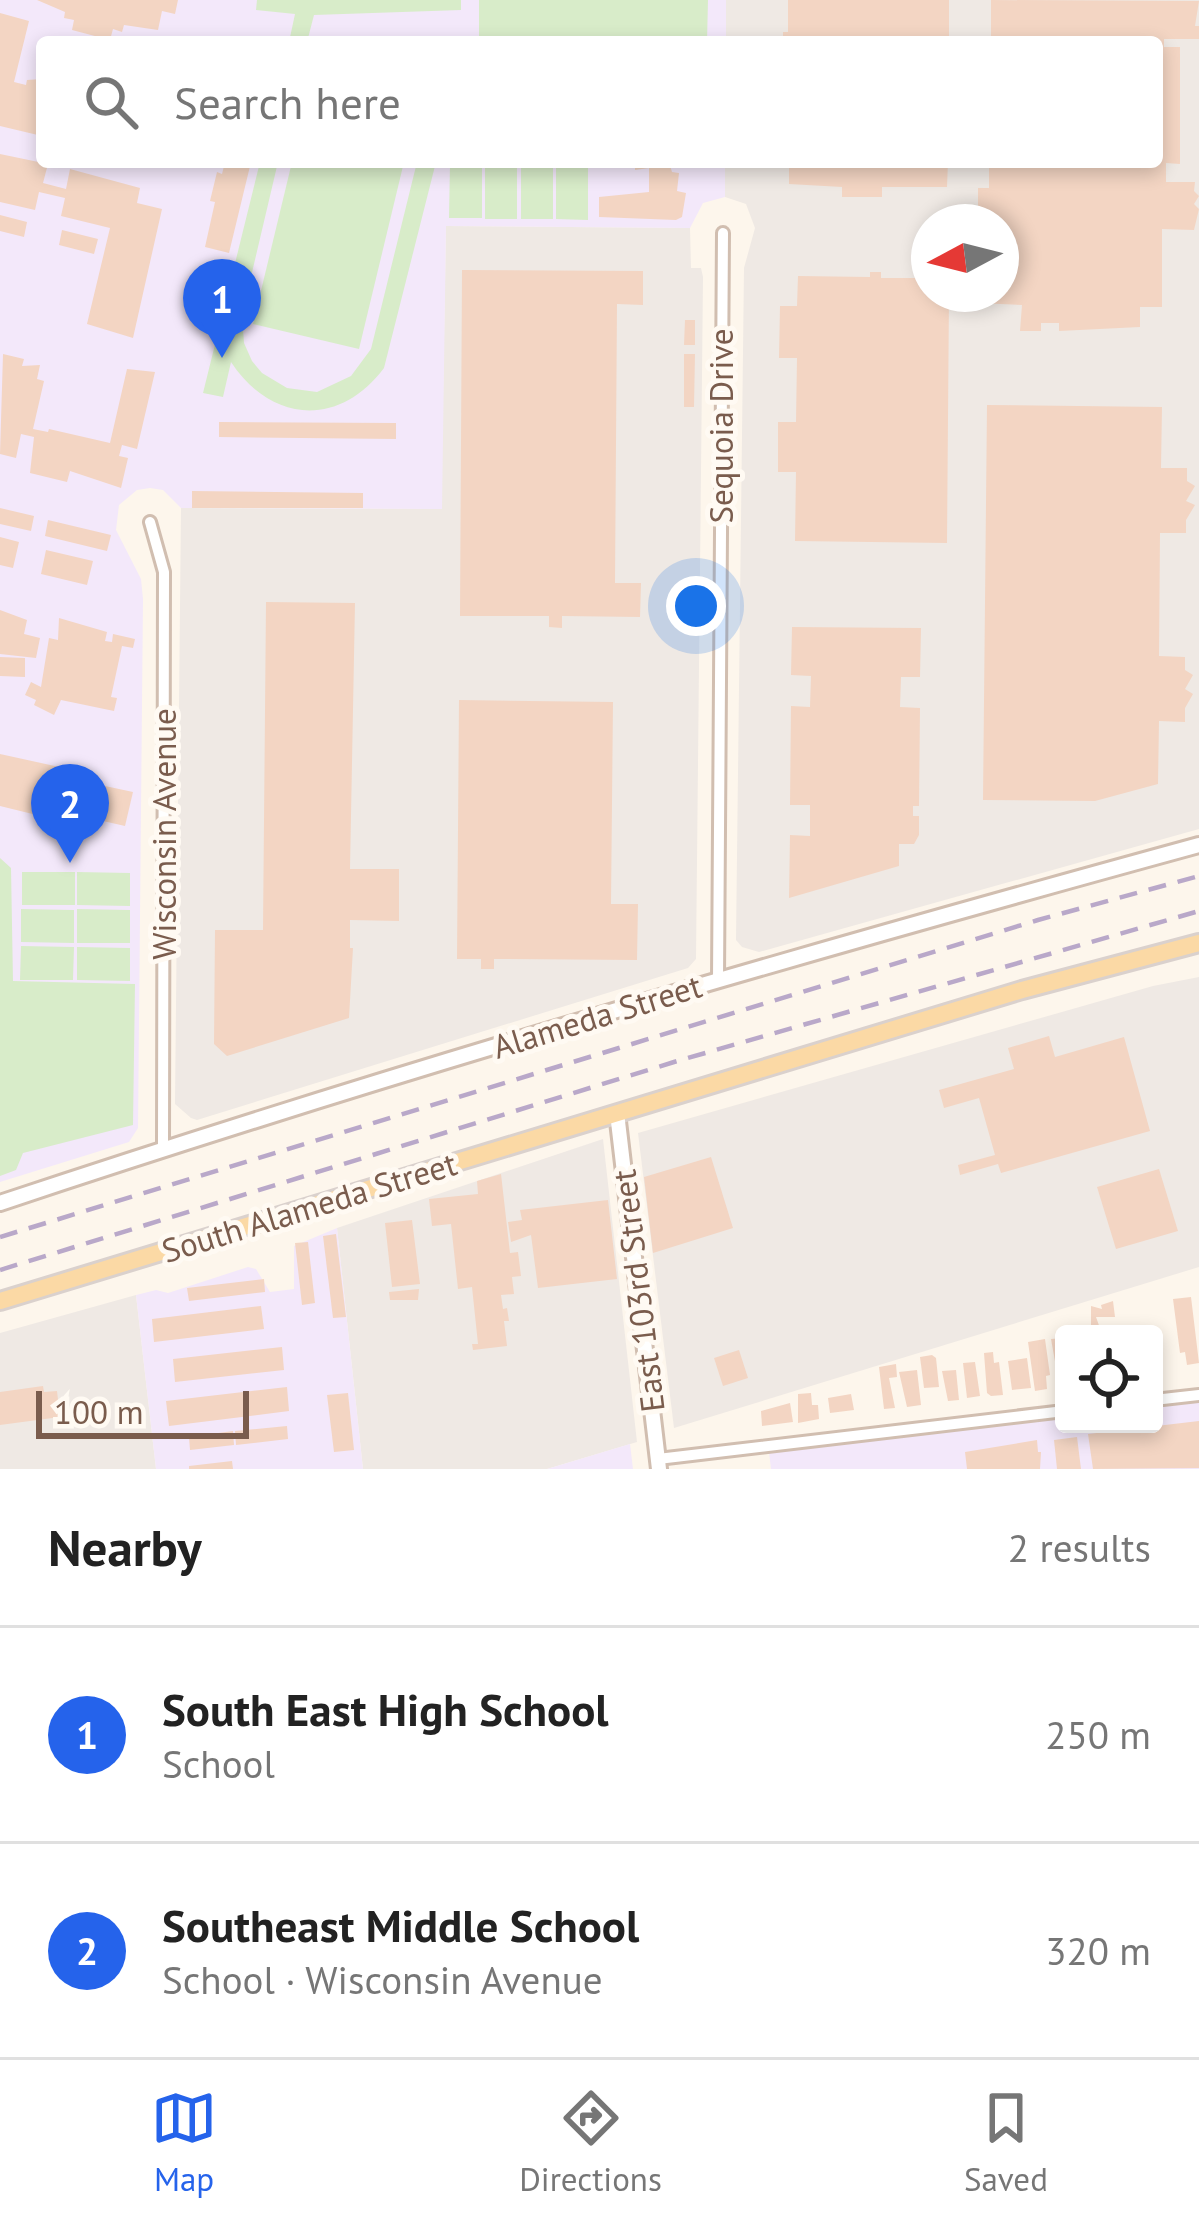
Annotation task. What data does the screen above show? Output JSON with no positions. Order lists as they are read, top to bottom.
{
  "streets": {
    "main road": ["South Alameda Street"],
    "street": [
      "Sequoia Drive",
      "Wisconsin Avenue",
      "Alameda Street",
      "East 103rd Street"
    ]
  },
  "crossings": [
    ["Sequoia Drive", "Alameda Street"],
    ["Wisconsin Avenue", "Alameda Street"],
    ["South Alameda Street", "East 103rd Street"]
  ],
  "scale_bar": "100 m",
  "north": "left",
  "page": {
    "search": "Search here",
    "pins": ["1", "2"],
    "scale": "100 m",
    "heading": ["Nearby", "2 results"],
    "list": [
      {
        "mark": "1",
        "name": "South East High School",
        "note": "School",
        "value": "250 m"
      },
      {
        "mark": "2",
        "name": "Southeast Middle School",
        "note": "School · Wisconsin Avenue",
        "value": "320 m"
      }
    ],
    "nav": ["Map", "Directions", "Saved"]
  }
}
